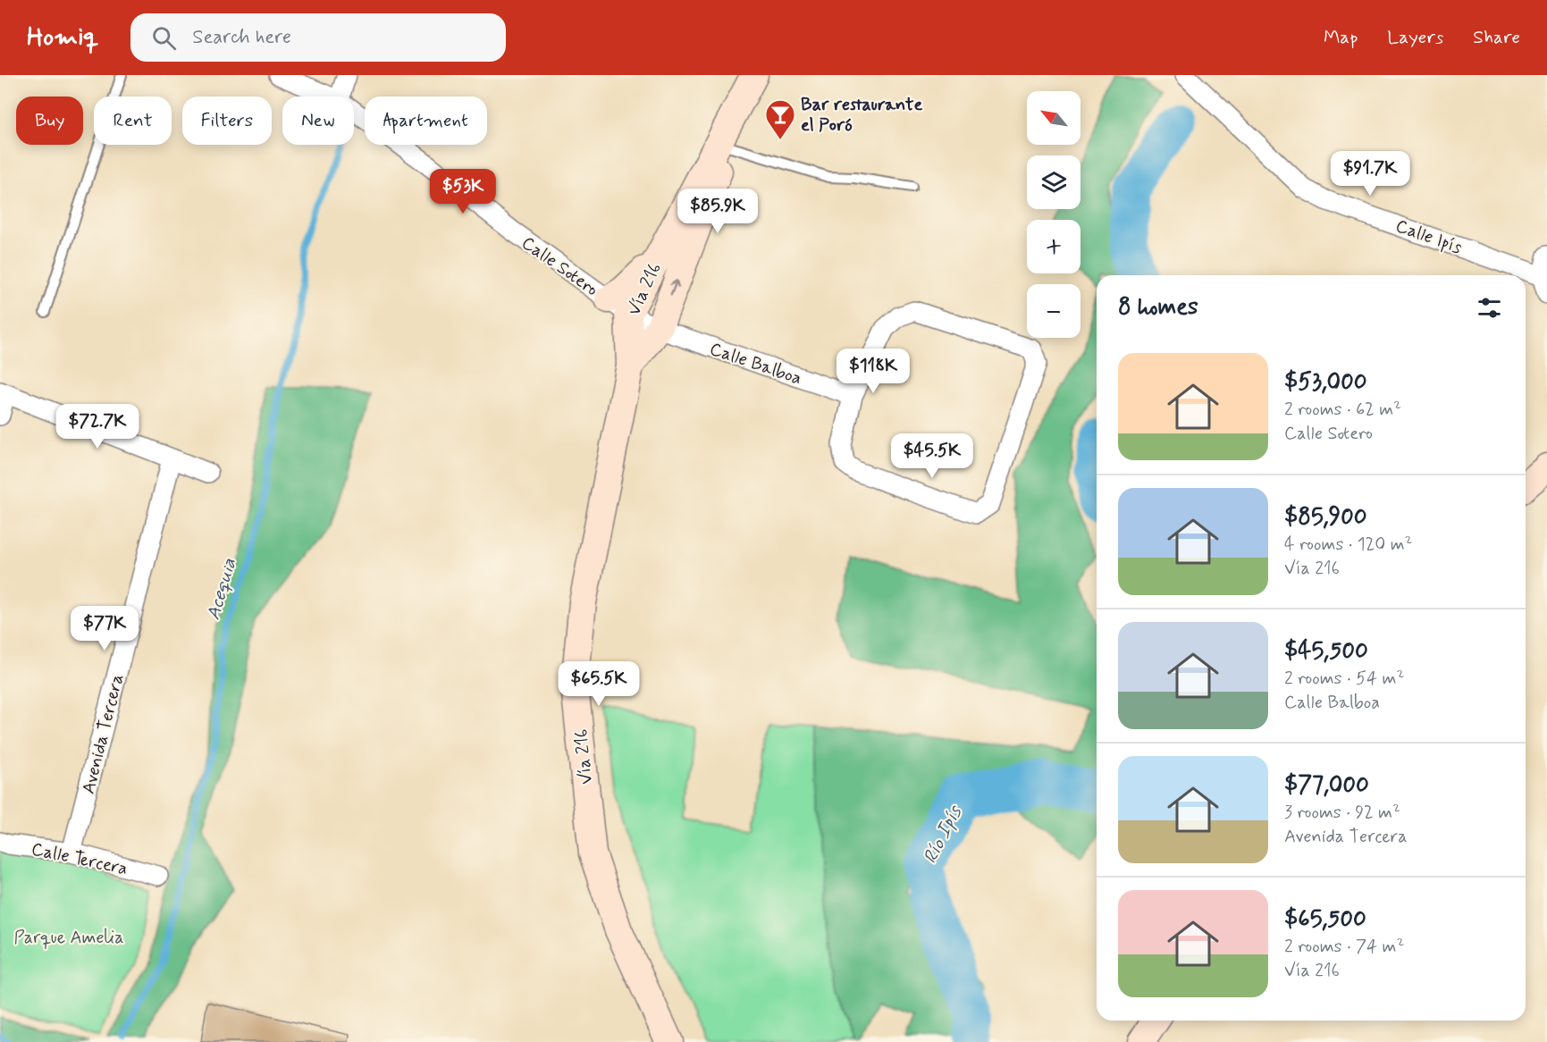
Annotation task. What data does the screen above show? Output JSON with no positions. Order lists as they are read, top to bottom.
{
  "streets": {
    "main road": ["Vía 216"],
    "street": [
      "Calle Ipís",
      "Calle Sotero",
      "Calle Balboa",
      "Avenida Tercera",
      "Calle Tercera"
    ]
  },
  "crossings": [
    ["Calle Sotero", "Vía 216"],
    ["Calle Sotero", "Calle Balboa"],
    ["Vía 216", "Calle Balboa"],
    ["Avenida Tercera", "Calle Tercera"]
  ],
  "water": ["Acequia", "Río Ipís"],
  "parks": ["Parque Amelia"],
  "places": {
    "bar": ["Bar restaurante el Poró"]
  },
  "north": "top left",
  "page": {
    "header": "Homiq",
    "search": "Search here",
    "nav": ["Map", "Layers", "Share"],
    "map_buttons": ["+", "−"],
    "chip": [
      "Buy",
      "Rent",
      "Filters",
      "New",
      "Apartment"
    ],
    "price": [
      "$91.7K",
      "$53K",
      "$85.9K",
      "$118K",
      "$72.7K",
      "$45.5K",
      "$77K",
      "$65.5K"
    ],
    "heading": "8 homes",
    "list": [
      {
        "name": "$53,000",
        "note": "2 rooms · 62 m² · Calle Sotero"
      },
      {
        "name": "$85,900",
        "note": "4 rooms · 120 m² · Vía 216"
      },
      {
        "name": "$45,500",
        "note": "2 rooms · 54 m² · Calle Balboa"
      },
      {
        "name": "$77,000",
        "note": "3 rooms · 92 m² · Avenida Tercera"
      },
      {
        "name": "$65,500",
        "note": "2 rooms · 74 m² · Vía 216"
      }
    ]
  }
}
